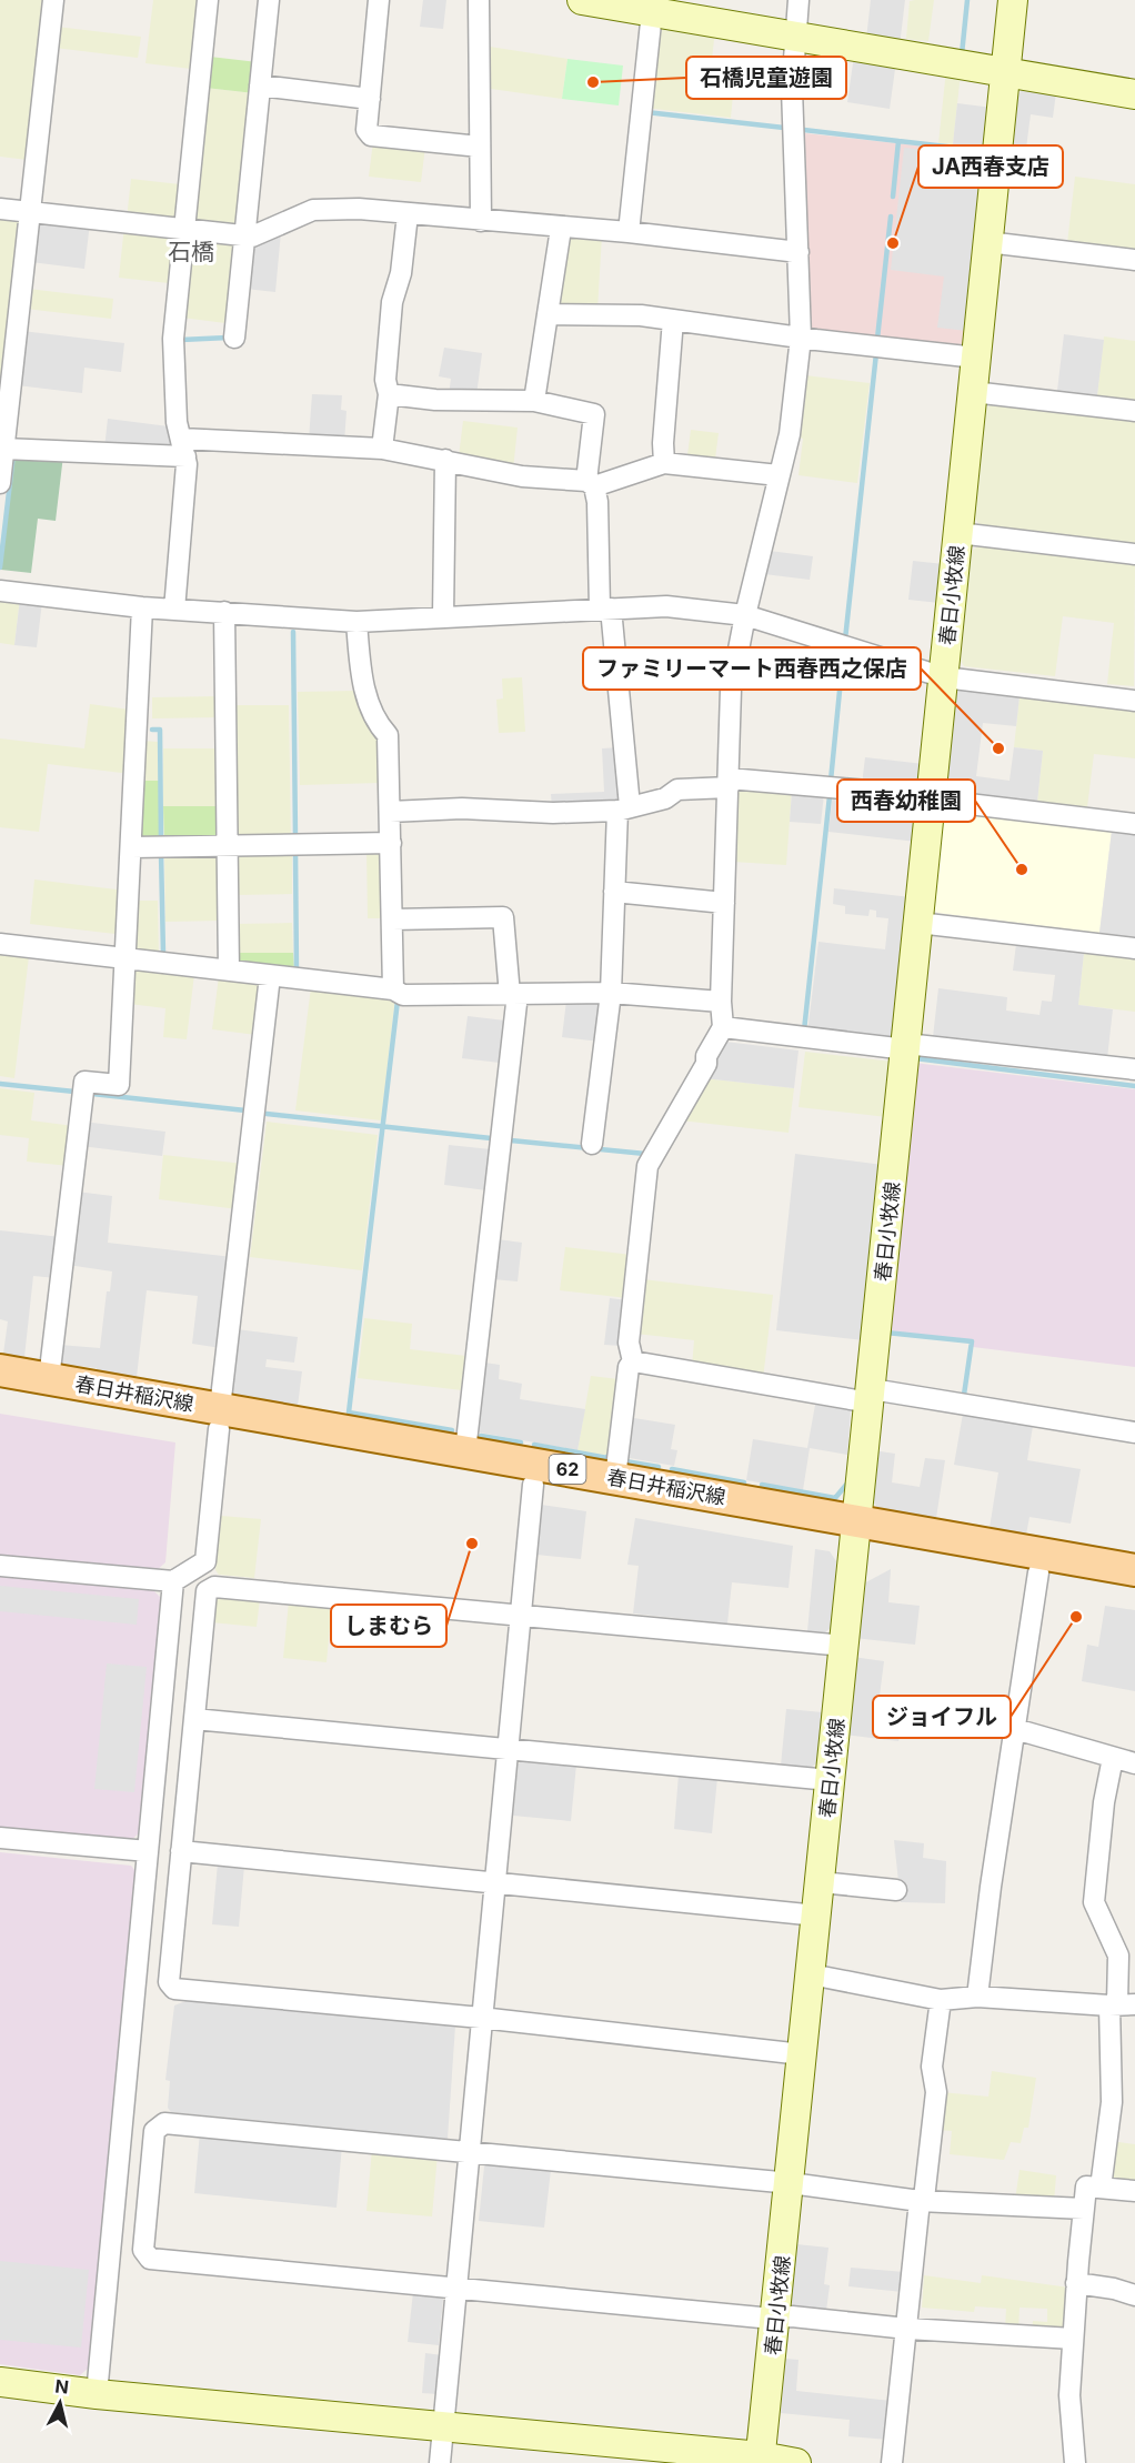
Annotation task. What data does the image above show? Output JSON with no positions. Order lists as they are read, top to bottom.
{
  "streets": {
    "main road": ["春日小牧線", "春日井稲沢線", "62"]
  },
  "crossings": [
    ["春日小牧線", "春日井稲沢線"]
  ],
  "districts": ["石橋"],
  "places": [
    "石橋児童遊園",
    "JA西春支店",
    "ファミリーマート西春西之保店",
    "西春幼稚園",
    "しまむら",
    "ジョイフル"
  ],
  "north": "top"
}
